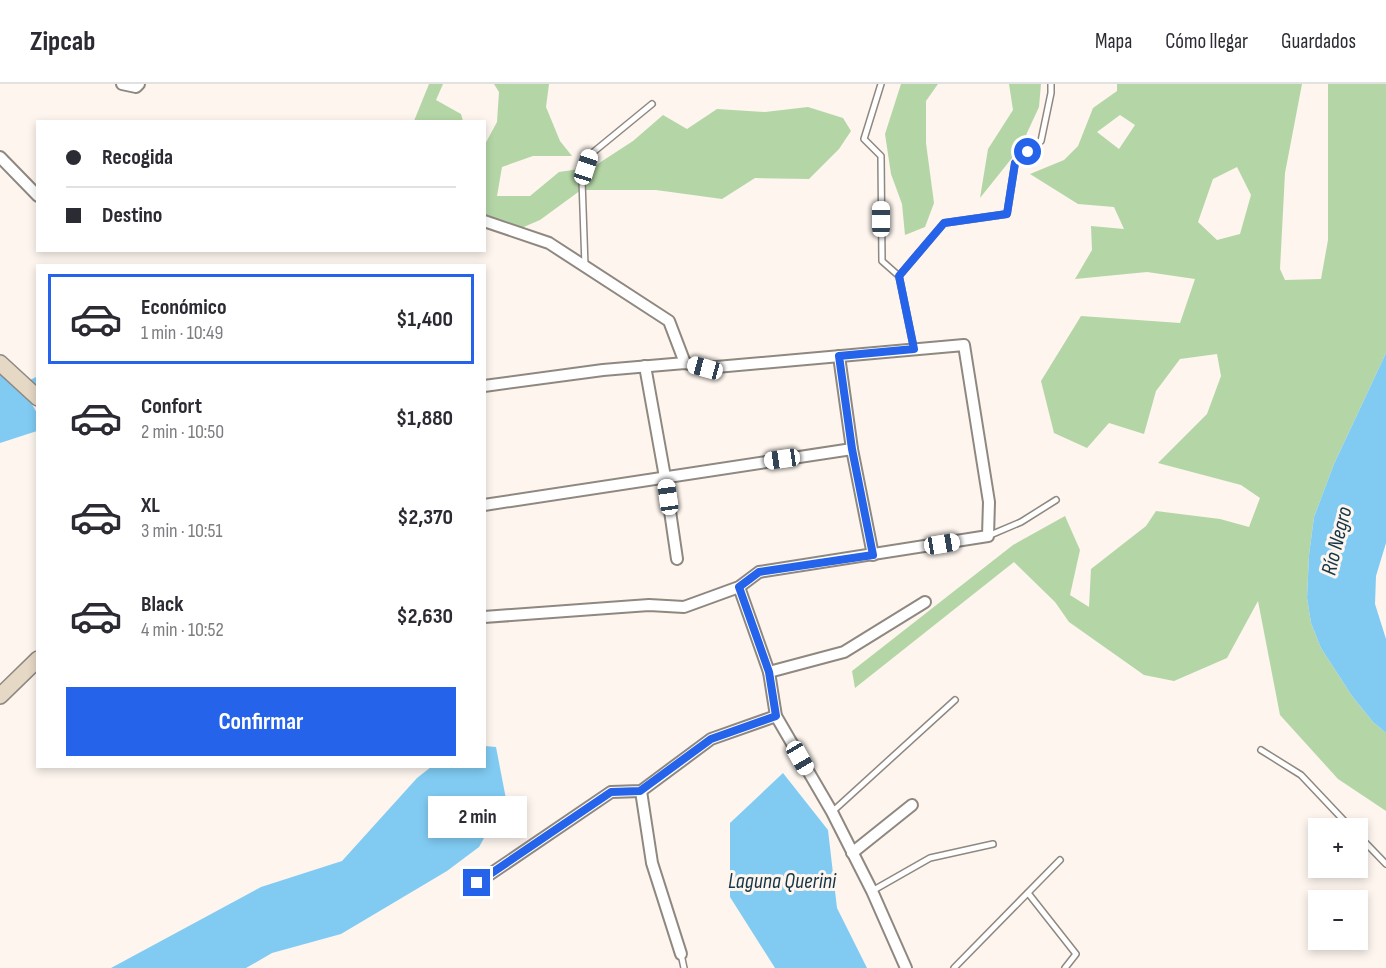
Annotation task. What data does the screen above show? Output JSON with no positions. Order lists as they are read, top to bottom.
{
  "water": ["Río Negro", "Laguna Querini"],
  "page": {
    "header": "Zipcab",
    "nav": ["Mapa", "Cómo llegar", "Guardados"],
    "banner": ["Recogida", "Destino"],
    "list": [
      {
        "name": "Económico",
        "note": "1 min · 10:49",
        "value": "$1,400"
      },
      {
        "name": "Confort",
        "note": "2 min · 10:50",
        "value": "$1,880"
      },
      {
        "name": "XL",
        "note": "3 min · 10:51",
        "value": "$2,370"
      },
      {
        "name": "Black",
        "note": "4 min · 10:52",
        "value": "$2,630"
      }
    ],
    "buttons": "Confirmar",
    "bubble": "2 min",
    "map_buttons": ["+", "−"]
  }
}
